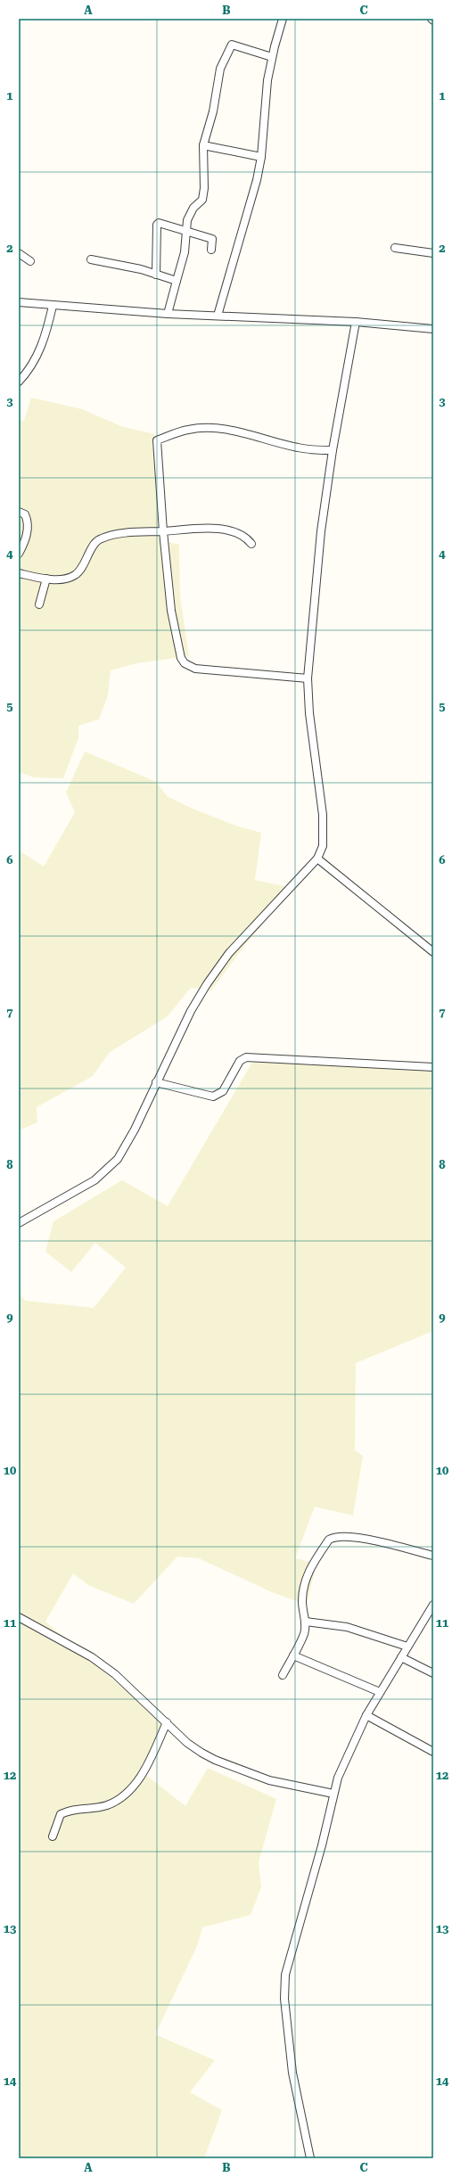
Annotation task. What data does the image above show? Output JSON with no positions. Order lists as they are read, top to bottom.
{
  "grid": {
    "columns": ["A", "B", "C"],
    "rows": [
      "1",
      "2",
      "3",
      "4",
      "5",
      "6",
      "7",
      "8",
      "9",
      "10",
      "11",
      "12",
      "13",
      "14"
    ]
  }
}
